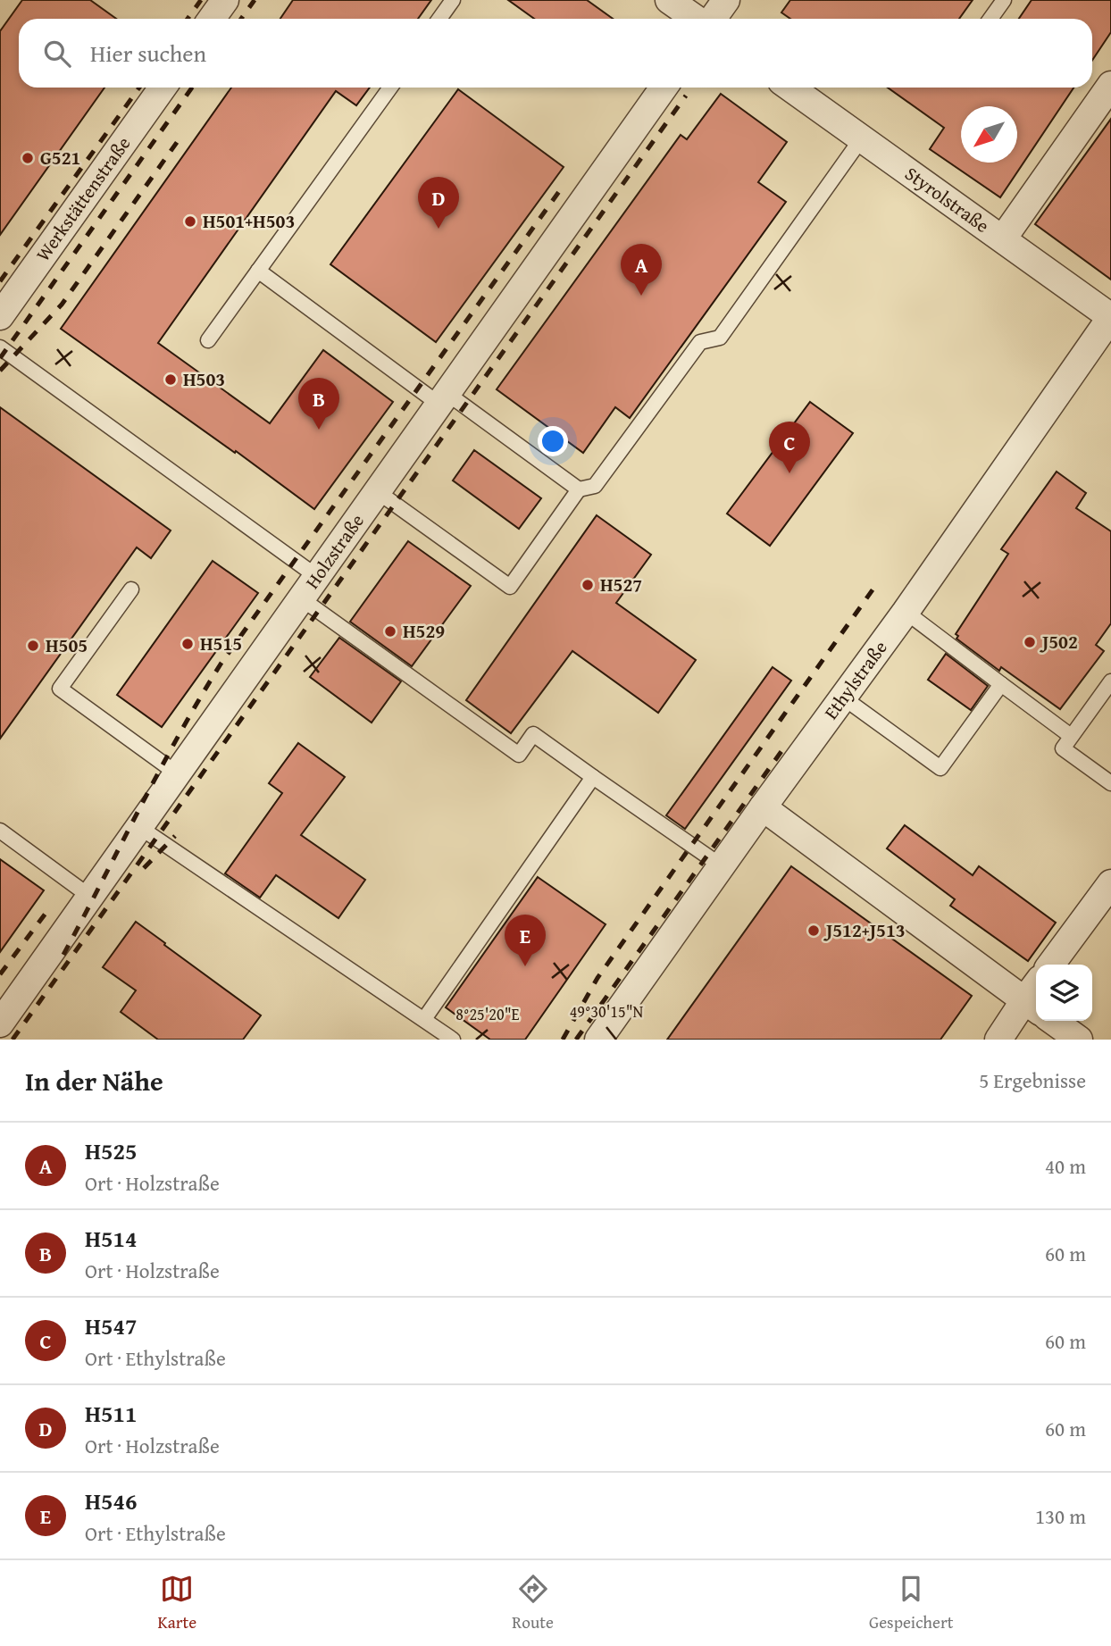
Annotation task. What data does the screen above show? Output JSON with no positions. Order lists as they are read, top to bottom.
{
  "streets": {
    "street": [
      "Werkstättenstraße",
      "Styrolstraße",
      "Holzstraße",
      "Ethylstraße"
    ]
  },
  "crossings": [
    ["Styrolstraße", "Ethylstraße"]
  ],
  "places": [
    "G521",
    "H501+H503",
    "H503",
    "H527",
    "H529",
    "J502",
    "H515",
    "H505",
    "J512+J513"
  ],
  "north": "bottom left",
  "page": {
    "search": "Hier suchen",
    "pins": [
      "D",
      "A",
      "B",
      "C",
      "E"
    ],
    "heading": ["In der Nähe", "5 Ergebnisse"],
    "list": [
      {
        "mark": "A",
        "name": "H525",
        "note": "Ort · Holzstraße",
        "value": "40 m"
      },
      {
        "mark": "B",
        "name": "H514",
        "note": "Ort · Holzstraße",
        "value": "60 m"
      },
      {
        "mark": "C",
        "name": "H547",
        "note": "Ort · Ethylstraße",
        "value": "60 m"
      },
      {
        "mark": "D",
        "name": "H511",
        "note": "Ort · Holzstraße",
        "value": "60 m"
      },
      {
        "mark": "E",
        "name": "H546",
        "note": "Ort · Ethylstraße",
        "value": "130 m"
      }
    ],
    "nav": ["Karte", "Route", "Gespeichert"]
  },
  "coordinates": ["49°30'15\"N", "8°25'20\"E"]
}
